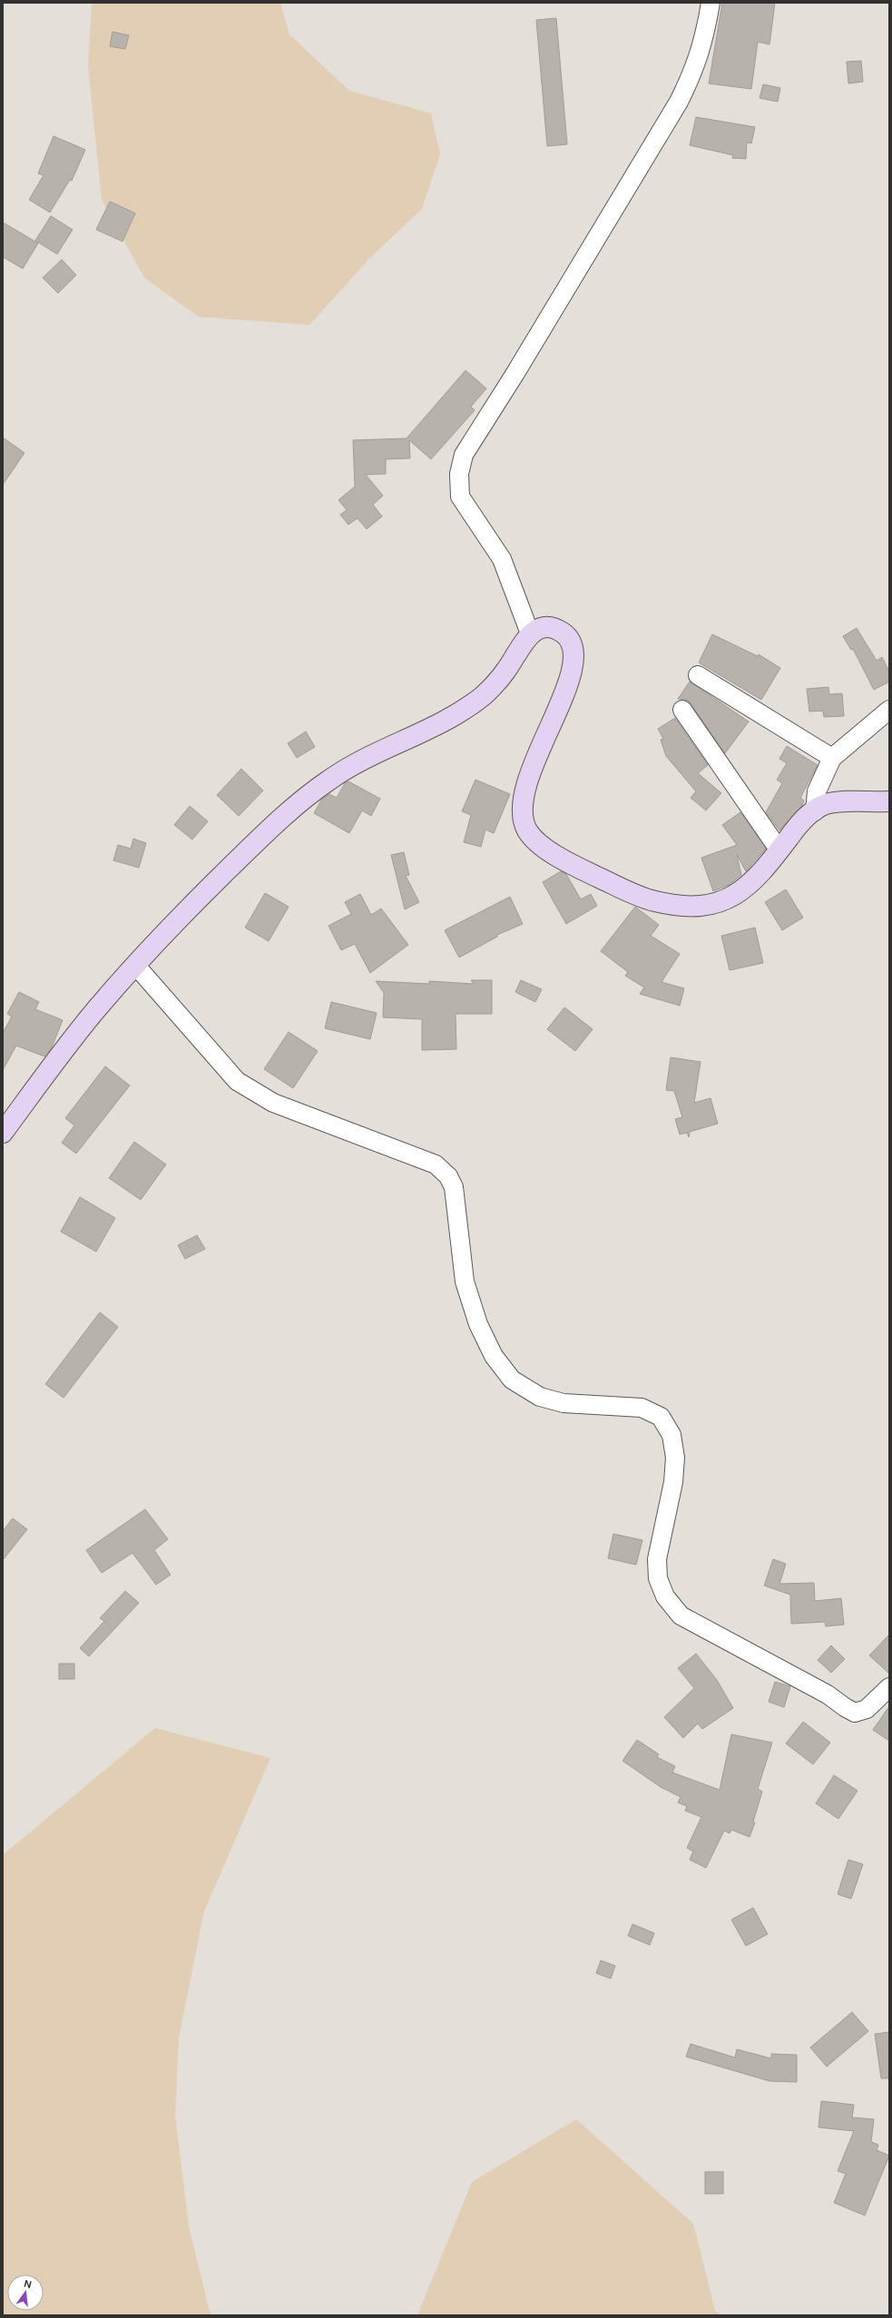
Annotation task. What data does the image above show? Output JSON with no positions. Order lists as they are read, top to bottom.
{
  "north": "top"
}
